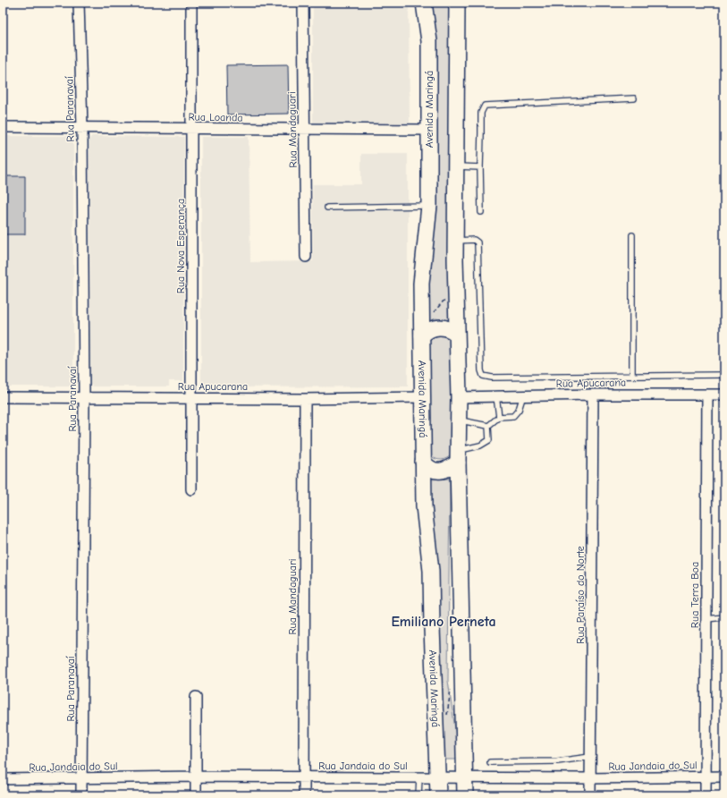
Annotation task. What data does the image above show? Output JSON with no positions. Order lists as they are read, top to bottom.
{
  "streets": {
    "main road": ["Avenida Maringá"],
    "street": [
      "Rua Paranavaí",
      "Rua Loanda",
      "Rua Mandaguari",
      "Rua Nova Esperança",
      "Rua Apucarana",
      "Rua Paraíso do Norte",
      "Rua Terra Boa",
      "Rua Jandaia do Sul"
    ]
  },
  "crossings": [
    ["Rua Paranavaí", "Rua Loanda"],
    ["Rua Paranavaí", "Rua Apucarana"],
    ["Rua Paranavaí", "Rua Jandaia do Sul"],
    ["Avenida Maringá", "Rua Loanda"],
    ["Avenida Maringá", "Rua Apucarana"],
    ["Avenida Maringá", "Rua Jandaia do Sul"],
    ["Rua Loanda", "Rua Mandaguari"],
    ["Rua Loanda", "Rua Nova Esperança"],
    ["Rua Mandaguari", "Rua Apucarana"],
    ["Rua Mandaguari", "Rua Jandaia do Sul"],
    ["Rua Nova Esperança", "Rua Apucarana"],
    ["Rua Apucarana", "Rua Paraíso do Norte"],
    ["Rua Apucarana", "Rua Terra Boa"],
    ["Rua Paraíso do Norte", "Rua Jandaia do Sul"],
    ["Rua Terra Boa", "Rua Jandaia do Sul"]
  ],
  "districts": ["Emiliano Perneta"]
}
